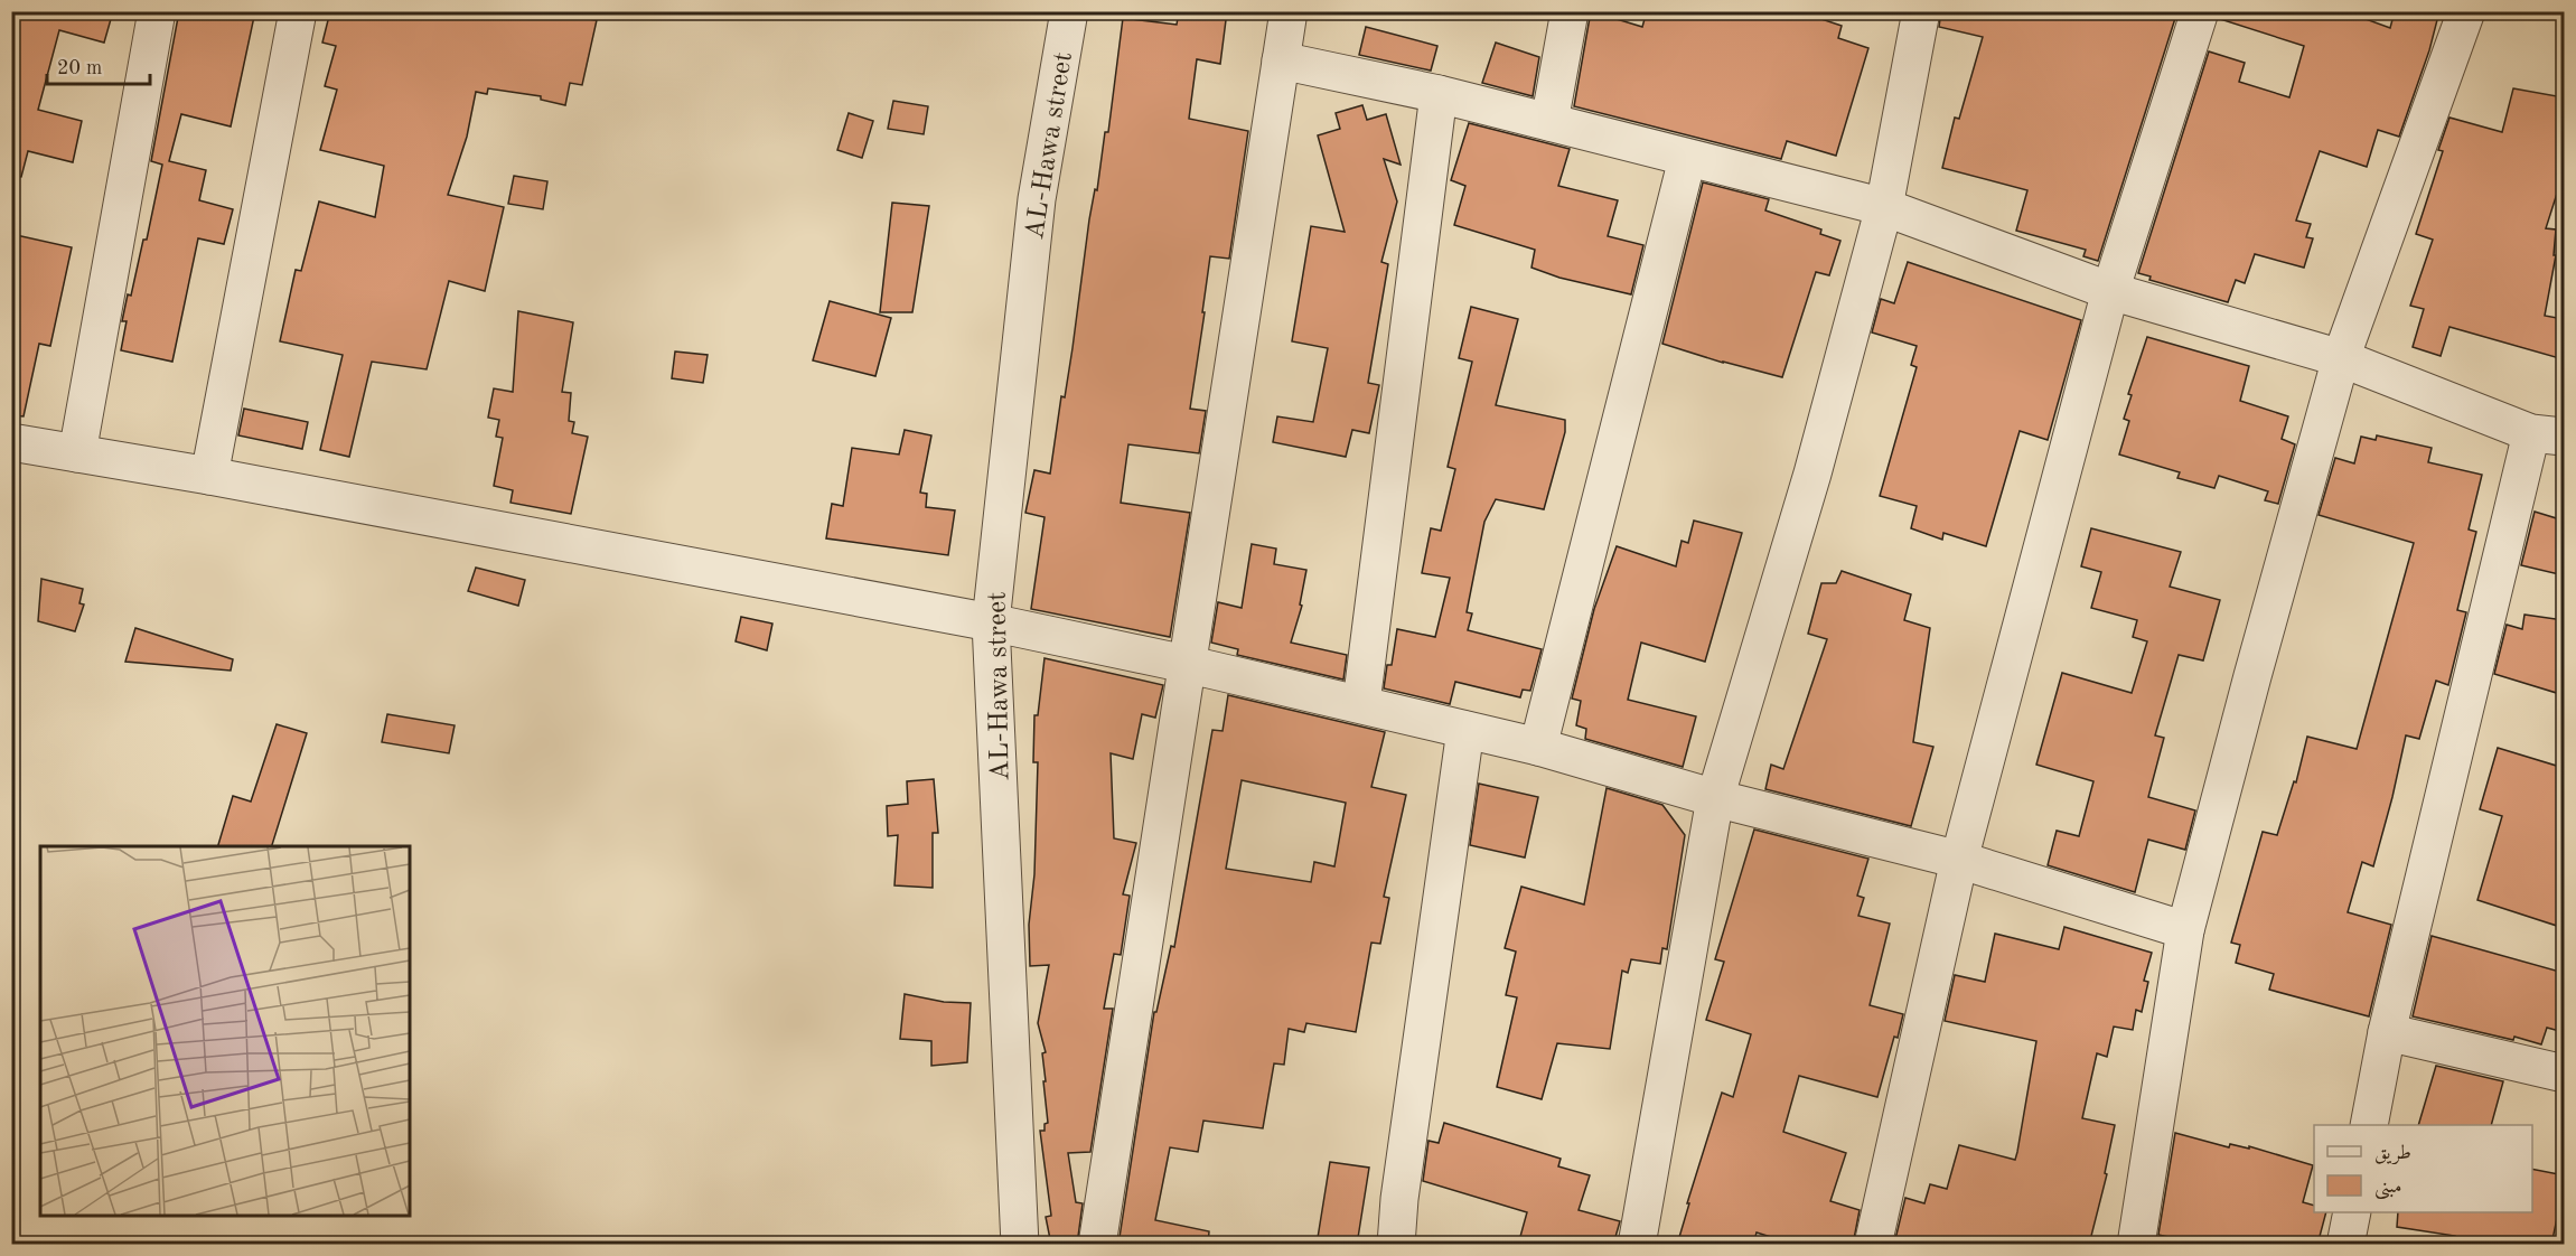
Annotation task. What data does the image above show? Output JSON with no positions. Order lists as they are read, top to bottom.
{
  "streets": {
    "street": ["AL-Hawa street"]
  },
  "legend": ["طريق", "مبنى"],
  "scale_bar": "20 m"
}
